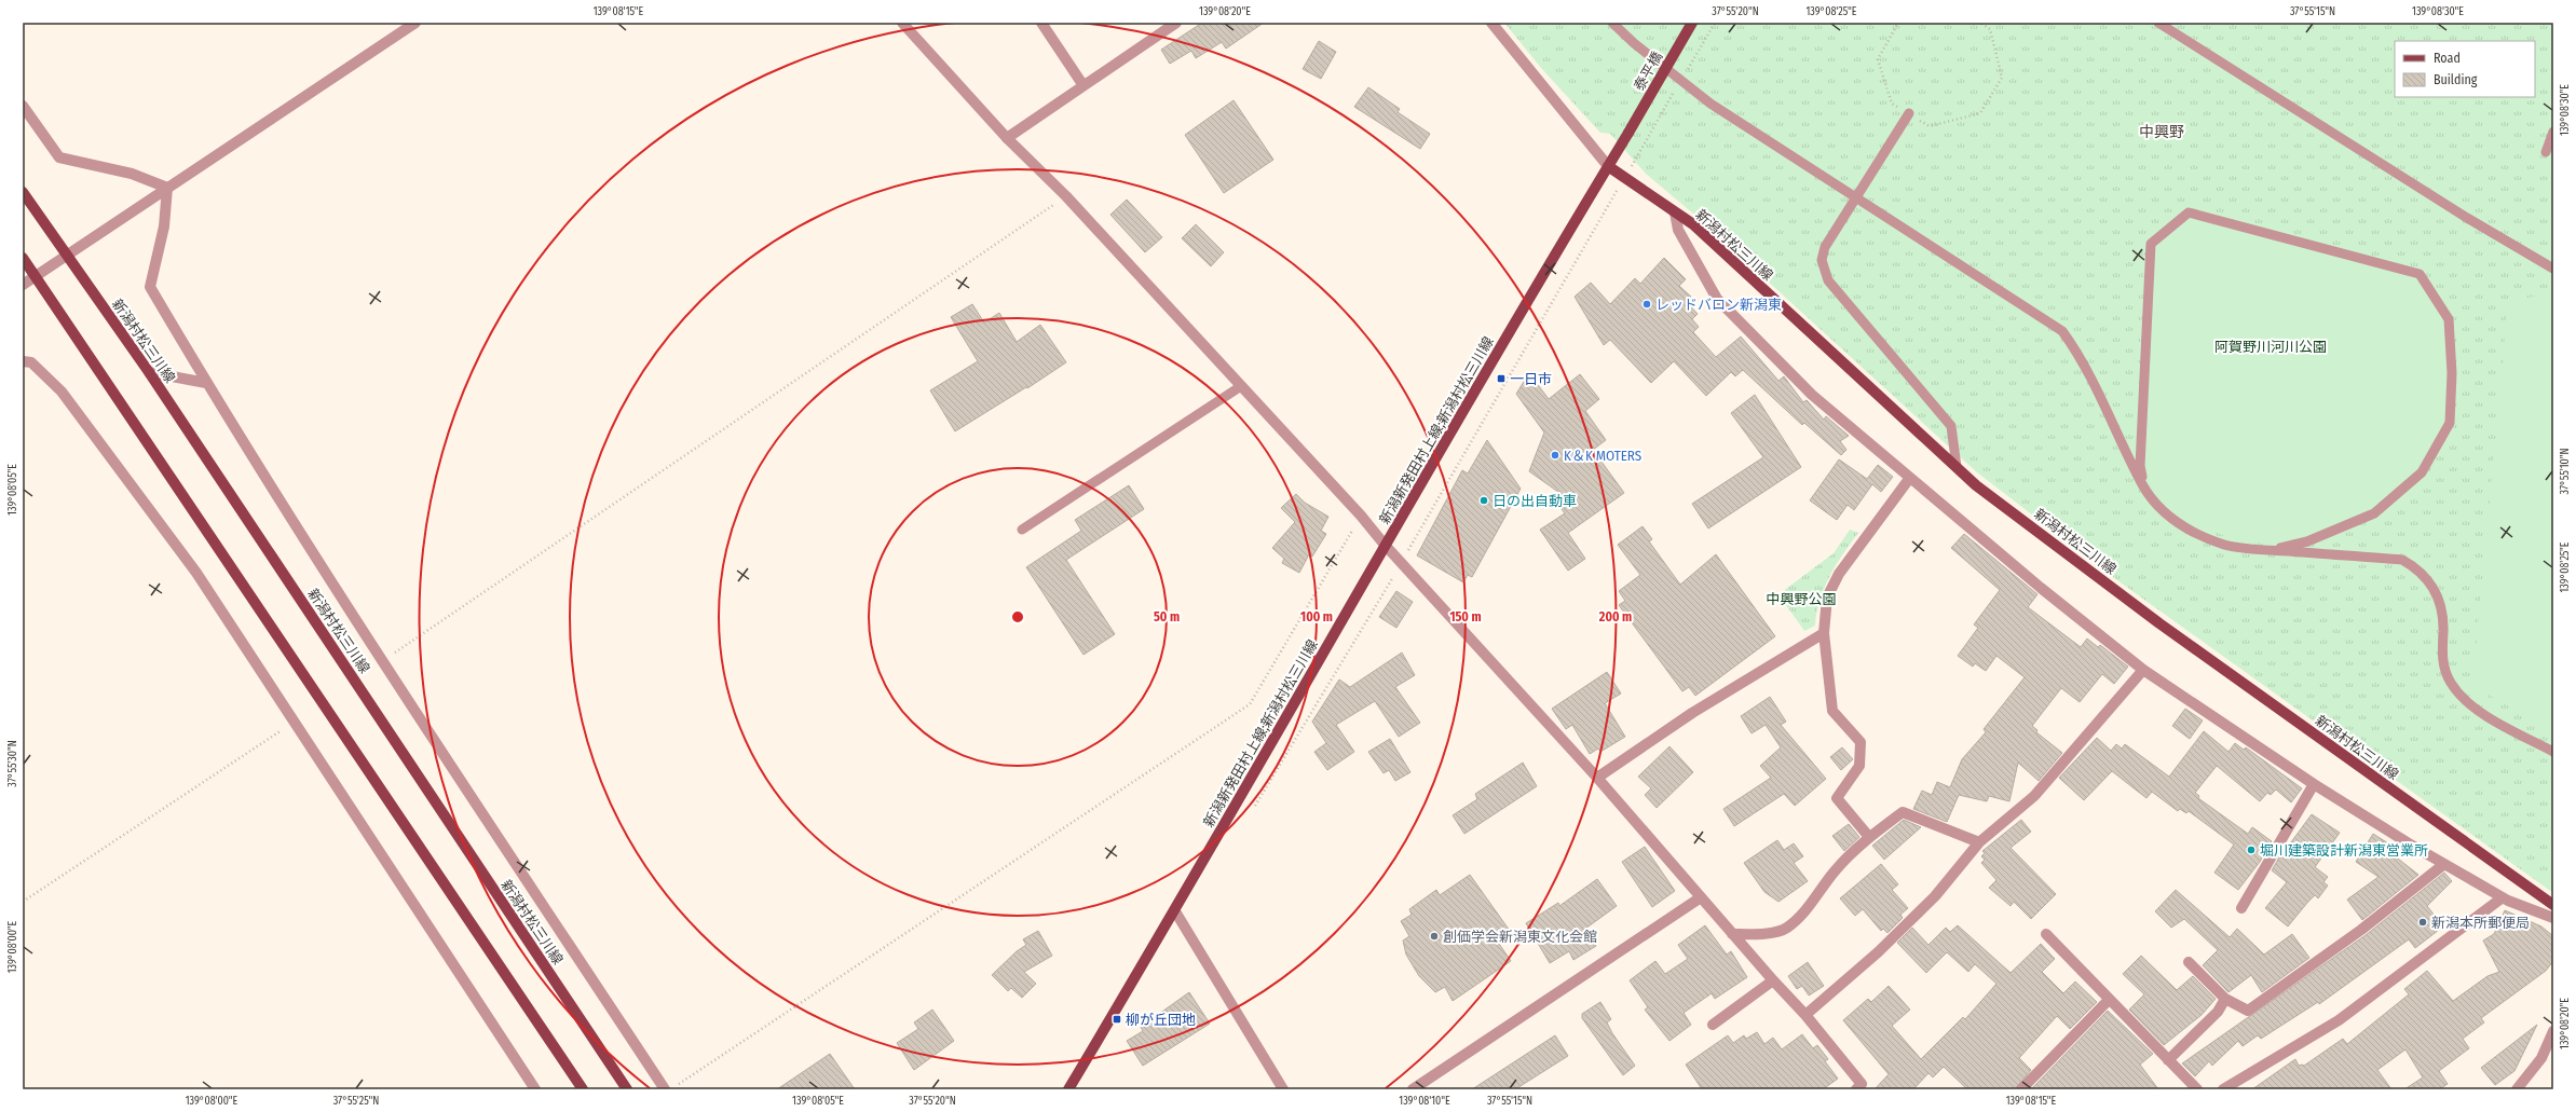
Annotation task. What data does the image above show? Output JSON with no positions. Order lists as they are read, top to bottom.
{
  "streets": {
    "main road": ["泰平橋", "新潟村松三川線", "新潟新発田村上線;新潟村松三川線"]
  },
  "crossings": [
    ["泰平橋", "新潟村松三川線"],
    ["泰平橋", "新潟新発田村上線;新潟村松三川線"],
    ["新潟村松三川線", "新潟新発田村上線;新潟村松三川線"]
  ],
  "districts": ["中興野"],
  "parks": ["阿賀野川河川公園", "中興野公園"],
  "places": {
    "other": [
      "レッドバロン新潟東",
      "K＆K MOTERS",
      "日の出自動車",
      "堀川建築設計新潟東営業所",
      "新潟本所郵便局",
      "創価学会新潟東文化会館"
    ],
    "transit": ["一日市", "柳が丘団地"]
  },
  "legend": ["Road", "Building"],
  "coordinates": [
    "139°08'15\"E",
    "139°08'20\"E",
    "37°55'20\"N",
    "139°08'25\"E",
    "37°55'15\"N",
    "139°08'30\"E",
    "37°55'10\"N",
    "139°08'05\"E",
    "37°55'30\"N",
    "139°08'00\"E",
    "37°55'25\"N",
    "139°08'10\"E"
  ],
  "rings": [
    "50 m",
    "100 m",
    "150 m",
    "200 m"
  ]
}
